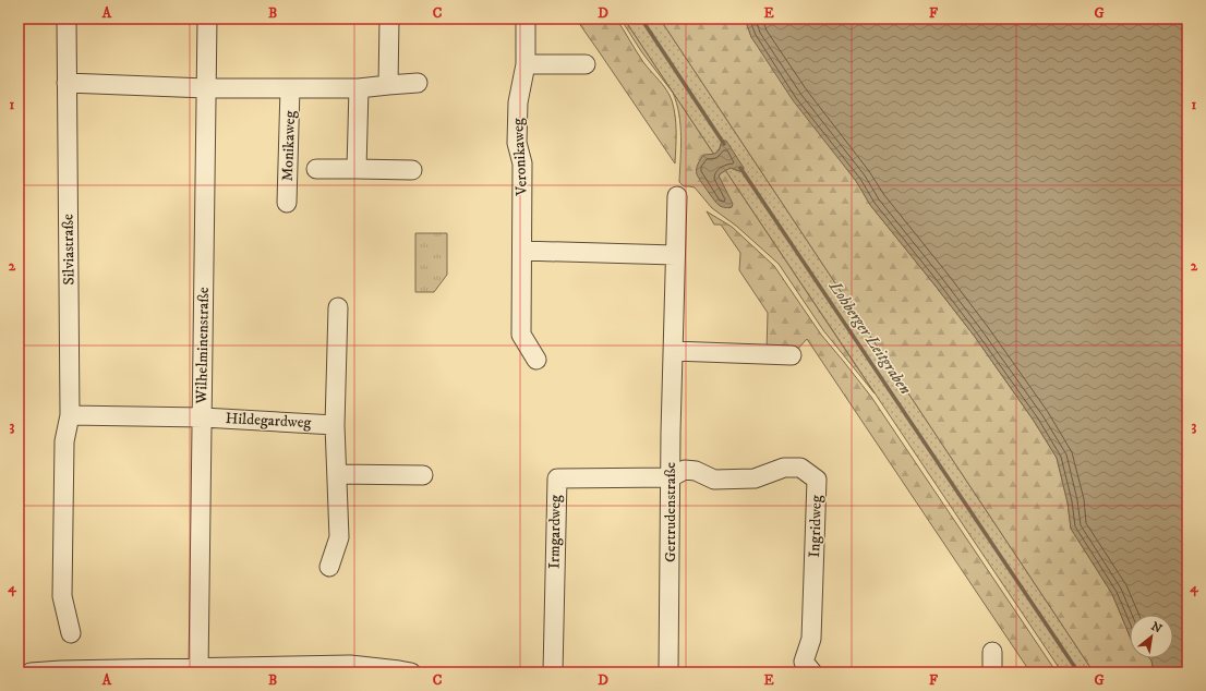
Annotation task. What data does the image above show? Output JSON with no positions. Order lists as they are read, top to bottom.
{
  "streets": {
    "street": [
      "Monikaweg",
      "Veronikaweg",
      "Silviastraße",
      "Wilhelminenstraße",
      "Hildegardweg",
      "Gertrudenstraße",
      "Ingridweg",
      "Irmgardweg"
    ]
  },
  "crossings": [
    ["Monikaweg", "Wilhelminenstraße"],
    ["Wilhelminenstraße", "Hildegardweg"],
    ["Gertrudenstraße", "Ingridweg"],
    ["Gertrudenstraße", "Irmgardweg"],
    ["Ingridweg", "Irmgardweg"]
  ],
  "water": ["Lohberger Leitgraben"],
  "north": "top right",
  "grid": {
    "columns": [
      "A",
      "B",
      "C",
      "D",
      "E",
      "F",
      "G"
    ],
    "rows": [
      "1",
      "2",
      "3",
      "4"
    ]
  }
}
